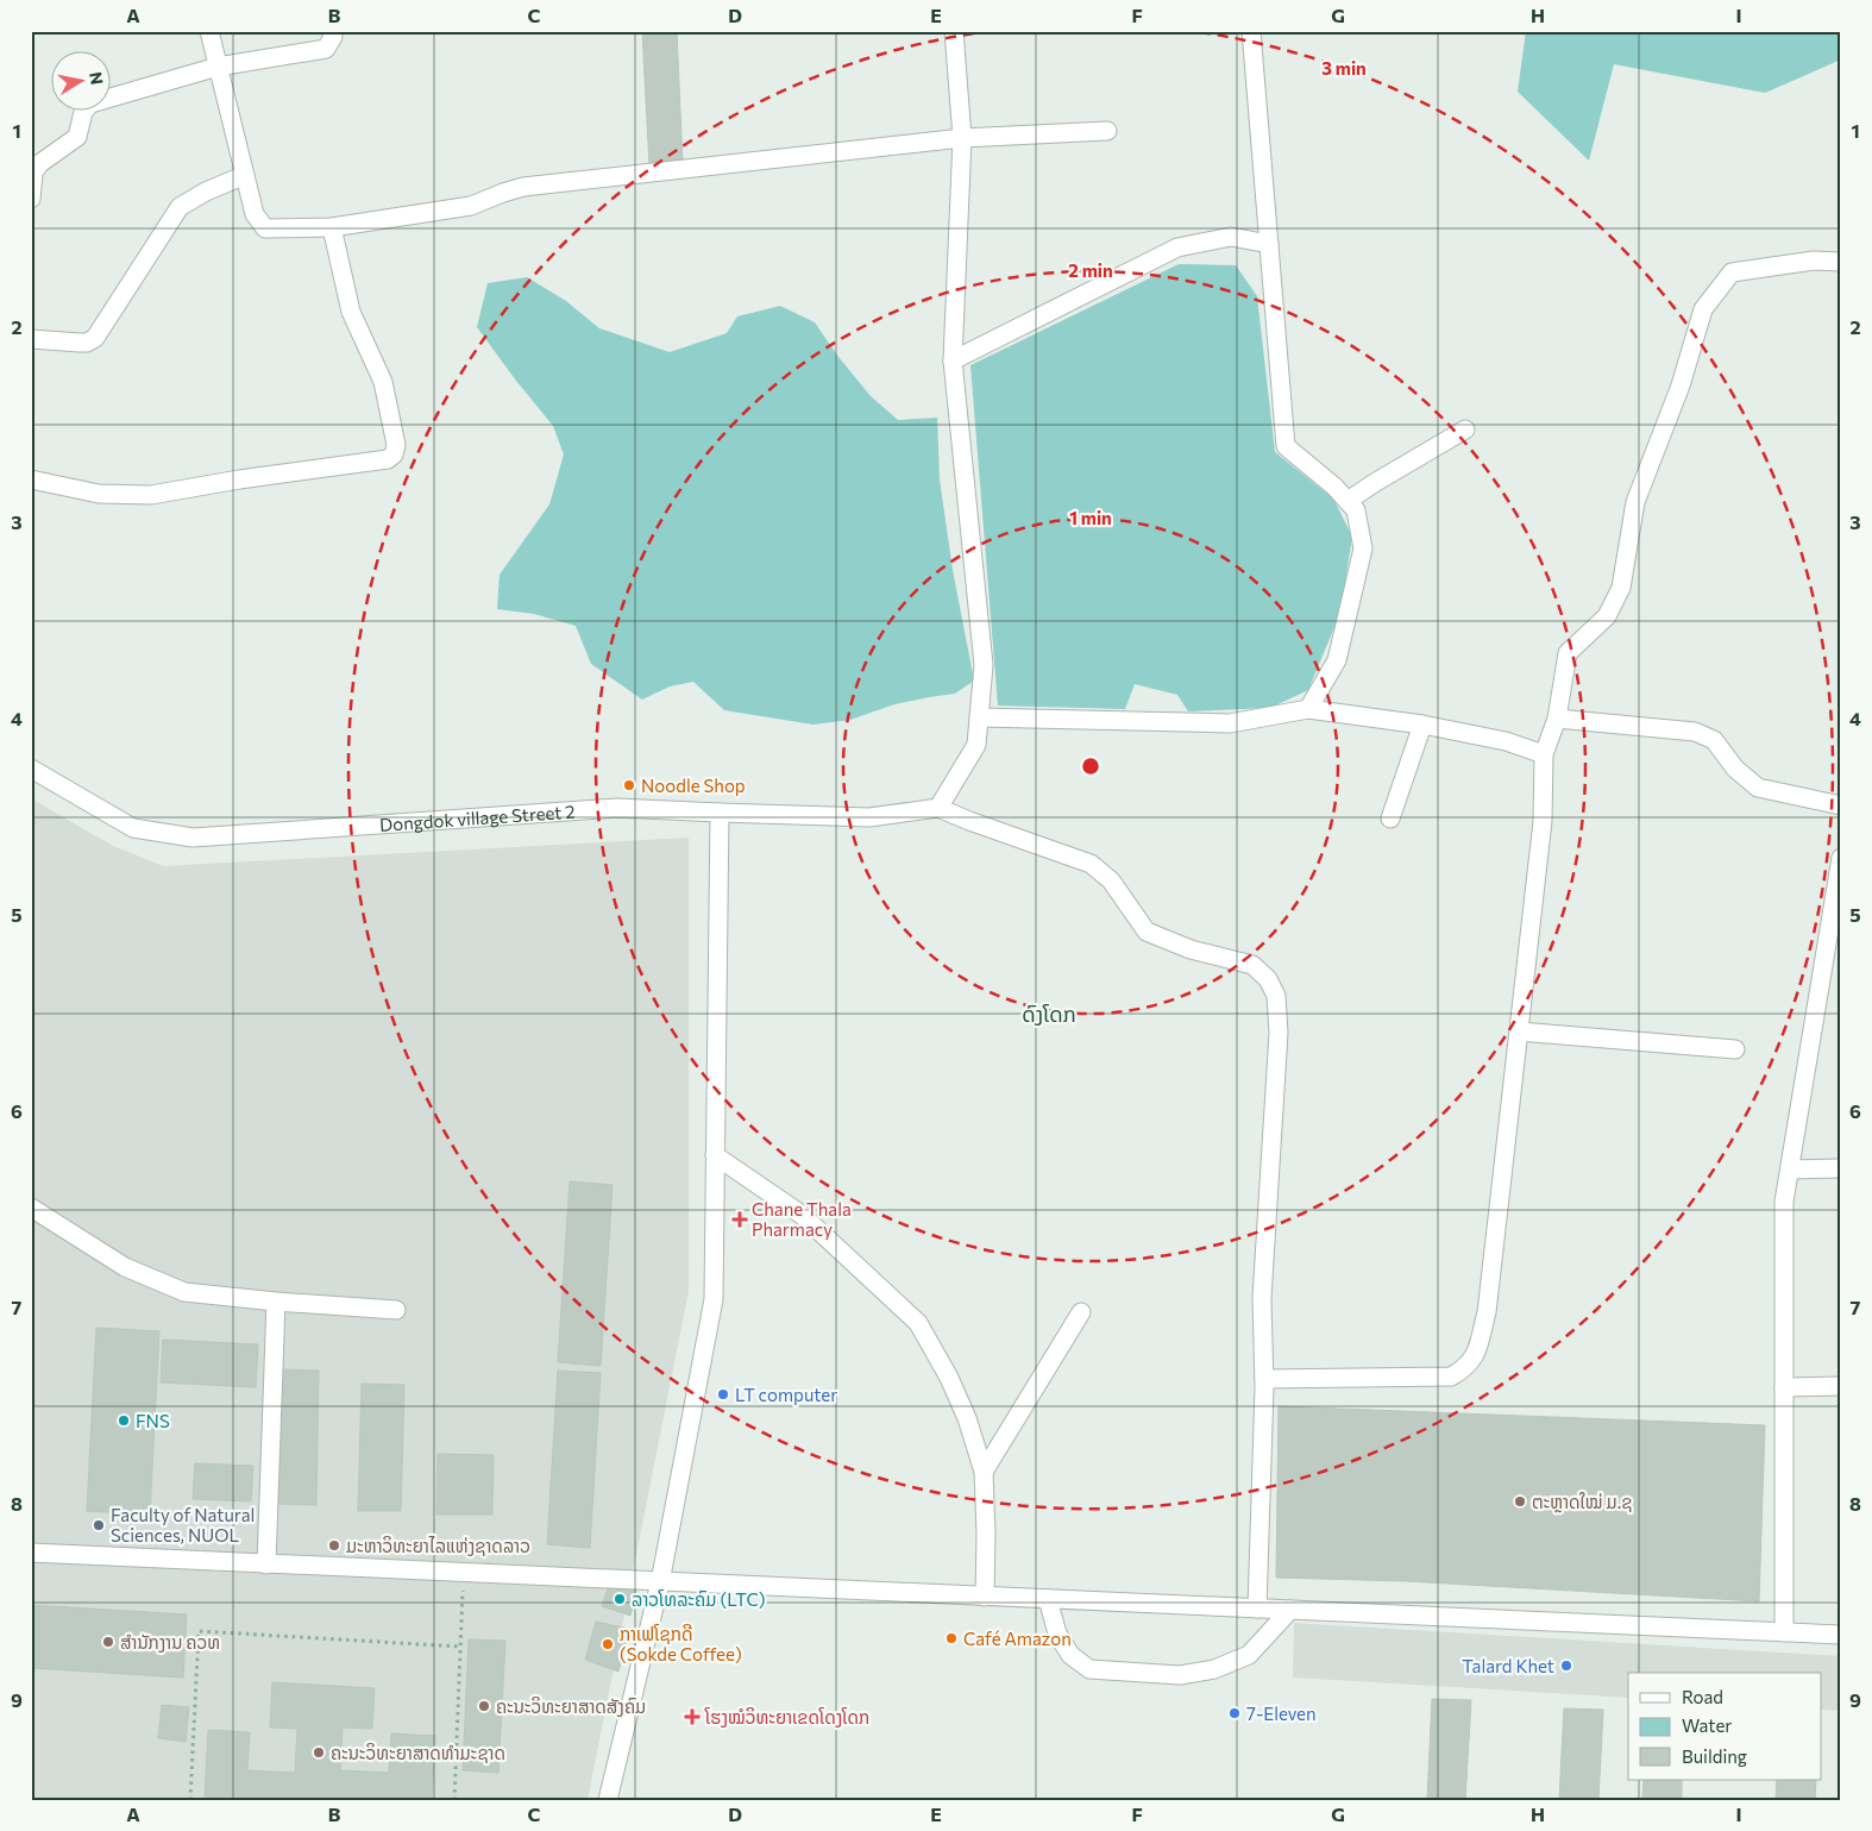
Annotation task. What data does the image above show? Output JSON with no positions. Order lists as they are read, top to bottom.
{
  "streets": {
    "street": ["Dongdok village Street 2"]
  },
  "districts": ["ດົງໂດກ"],
  "places": {
    "other": [
      "Noodle Shop",
      "LT computer",
      "FNS",
      "ຕະຫຼາດໃໝ່ ມ.ຊ",
      "Faculty of Natural Sciences, NUOL",
      "ມະຫາວິທະຍາໄລແຫ່ງຊາດລາວ",
      "ລາວໂທລະຄົມ (LTC)",
      "Café Amazon",
      "ສຳນັກງານ ຄວທ",
      "ກາເຟໂຊກດີ (Sokde Coffee)",
      "Talard Khet",
      "ຄະນະວິທະຍາສາດສັງຄົມ",
      "7-Eleven",
      "ຄະນະວິທະຍາສາດທຳມະຊາດ"
    ],
    "health": ["Chane Thala Pharmacy", "ໂຮງໝໍວິທະຍາເຂດໂດງໂດກ"]
  },
  "legend": ["Road", "Water", "Building"],
  "north": "right",
  "grid": {
    "columns": [
      "A",
      "B",
      "C",
      "D",
      "E",
      "F",
      "G",
      "H",
      "I"
    ],
    "rows": [
      "1",
      "2",
      "3",
      "4",
      "5",
      "6",
      "7",
      "8",
      "9"
    ]
  },
  "rings": ["3 min", "2 min", "1 min"]
}
